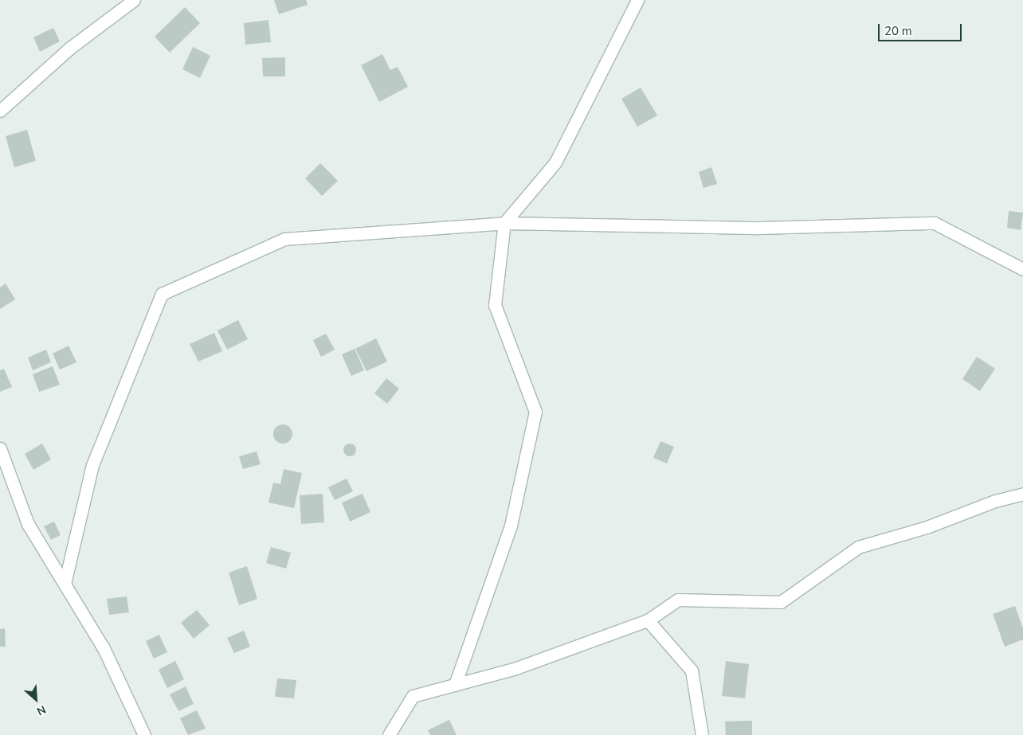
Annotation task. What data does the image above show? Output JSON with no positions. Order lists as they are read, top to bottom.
{
  "scale_bar": "20 m",
  "north": "bottom right"
}
